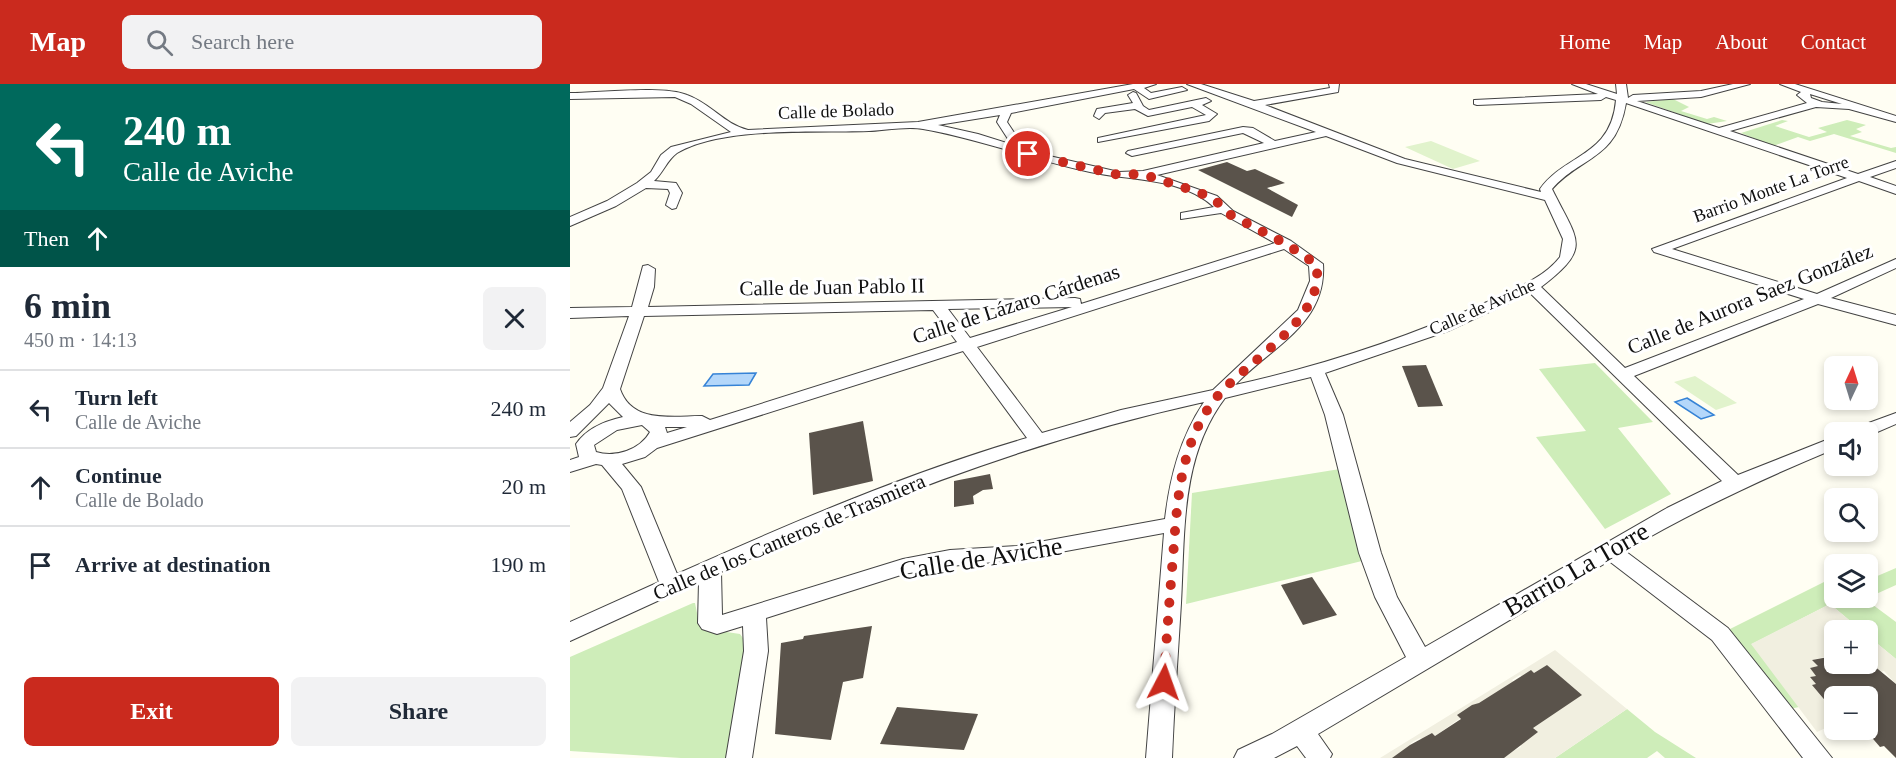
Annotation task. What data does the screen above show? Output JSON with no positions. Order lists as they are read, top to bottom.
{
  "streets": {
    "street": [
      "Calle de Bolado",
      "Barrio Monte La Torre",
      "Calle de Juan Pablo II",
      "Calle de Aurora Saez González",
      "Calle de Lázaro Cárdenas",
      "Calle de Aviche",
      "Calle de los Canteros de Trasmiera",
      "Barrio La Torre"
    ]
  },
  "crossings": [
    ["Calle de Bolado", "Calle de Lázaro Cárdenas"],
    ["Barrio Monte La Torre", "Calle de Aurora Saez González"],
    ["Calle de Juan Pablo II", "Calle de Lázaro Cárdenas"],
    ["Calle de Aviche", "Calle de los Canteros de Trasmiera"]
  ],
  "north": "top",
  "page": {
    "header": "Map",
    "search": "Search here",
    "nav": [
      "Home",
      "Map",
      "About",
      "Contact"
    ],
    "turn": ["240 m", "Calle de Aviche"],
    "then": "Then",
    "heading": ["6 min", "450 m · 14:13"],
    "map_buttons": ["+", "−"],
    "list": [
      {
        "name": "Turn left",
        "note": "Calle de Aviche",
        "value": "240 m"
      },
      {
        "name": "Continue",
        "note": "Calle de Bolado",
        "value": "20 m"
      },
      {
        "name": "Arrive at destination",
        "value": "190 m"
      }
    ],
    "buttons": ["Exit", "Share"]
  }
}
